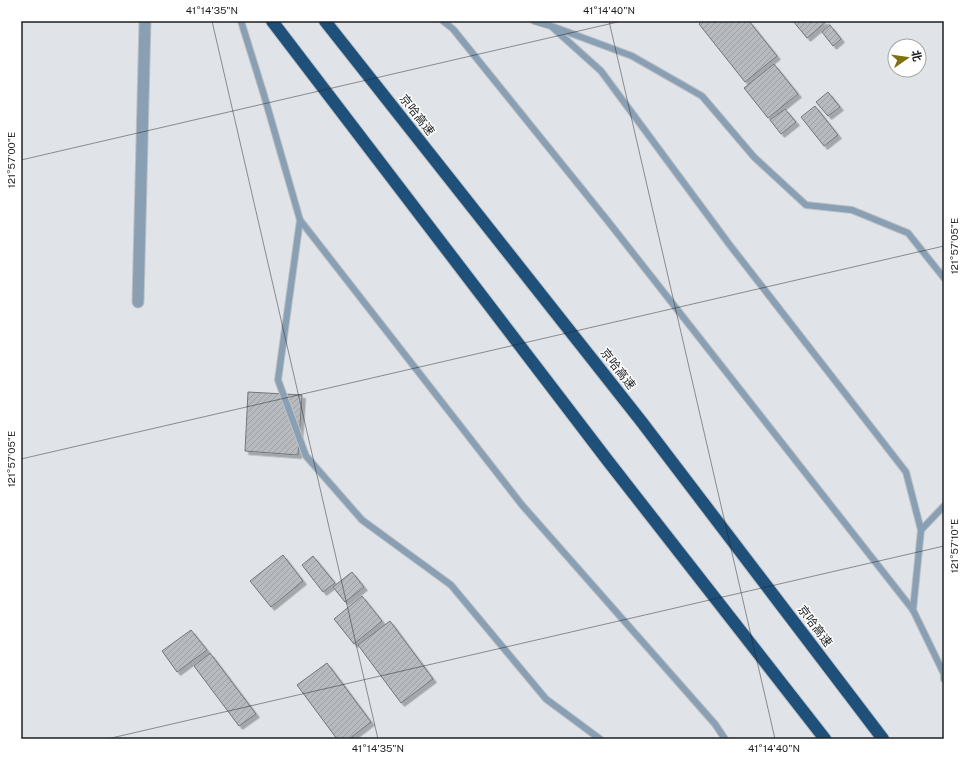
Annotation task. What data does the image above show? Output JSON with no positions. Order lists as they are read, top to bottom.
{
  "streets": {
    "highway": ["京哈高速"]
  },
  "north": "right",
  "coordinates": [
    "41°14'35\"N",
    "41°14'40\"N",
    "121°57'00\"E",
    "121°57'05\"E",
    "121°57'10\"E"
  ]
}
